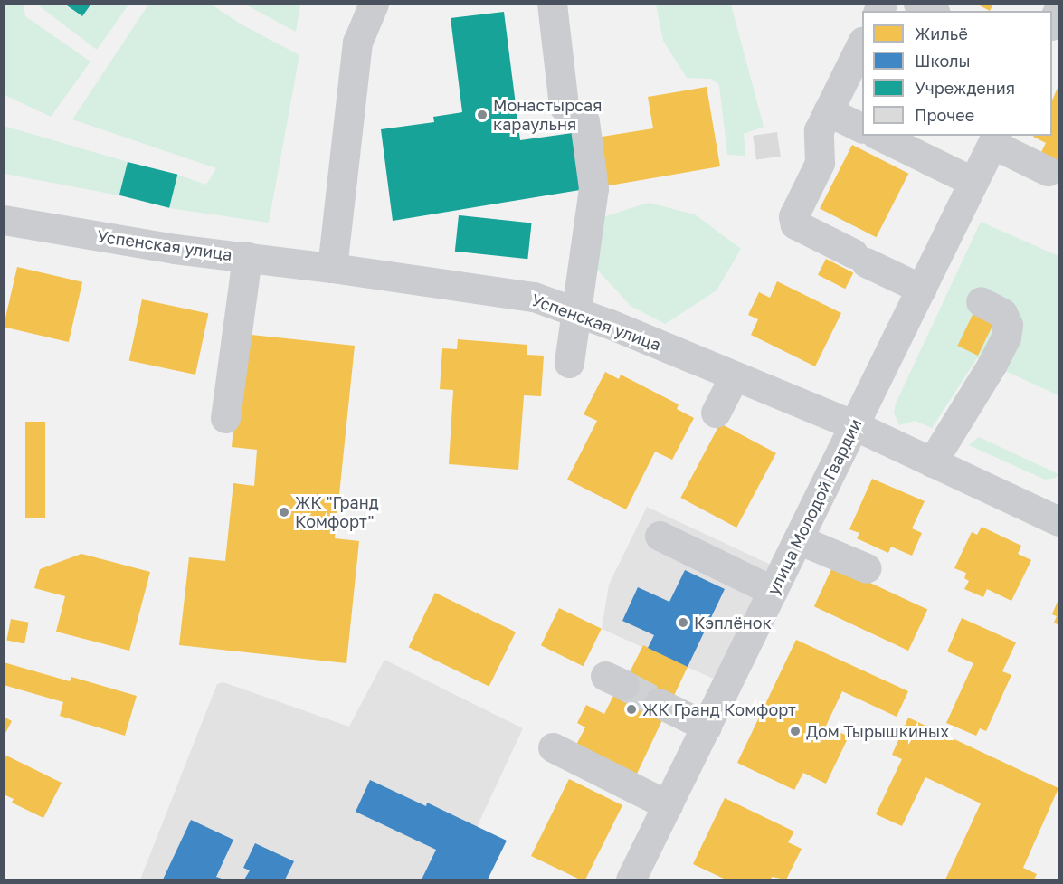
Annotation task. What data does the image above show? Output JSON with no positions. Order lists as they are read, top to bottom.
{
  "streets": {
    "street": ["Успенская улица", "улица Молодой Гвардии"]
  },
  "crossings": [
    ["Успенская улица", "улица Молодой Гвардии"]
  ],
  "places": [
    "Монастырсая караульня",
    "ЖК \"Гранд Комфорт\"",
    "Кэплёнок",
    "ЖК Гранд Комфорт",
    "Дом Тырышкиных"
  ],
  "legend": [
    "Жильё",
    "Школы",
    "Учреждения",
    "Прочее"
  ]
}
